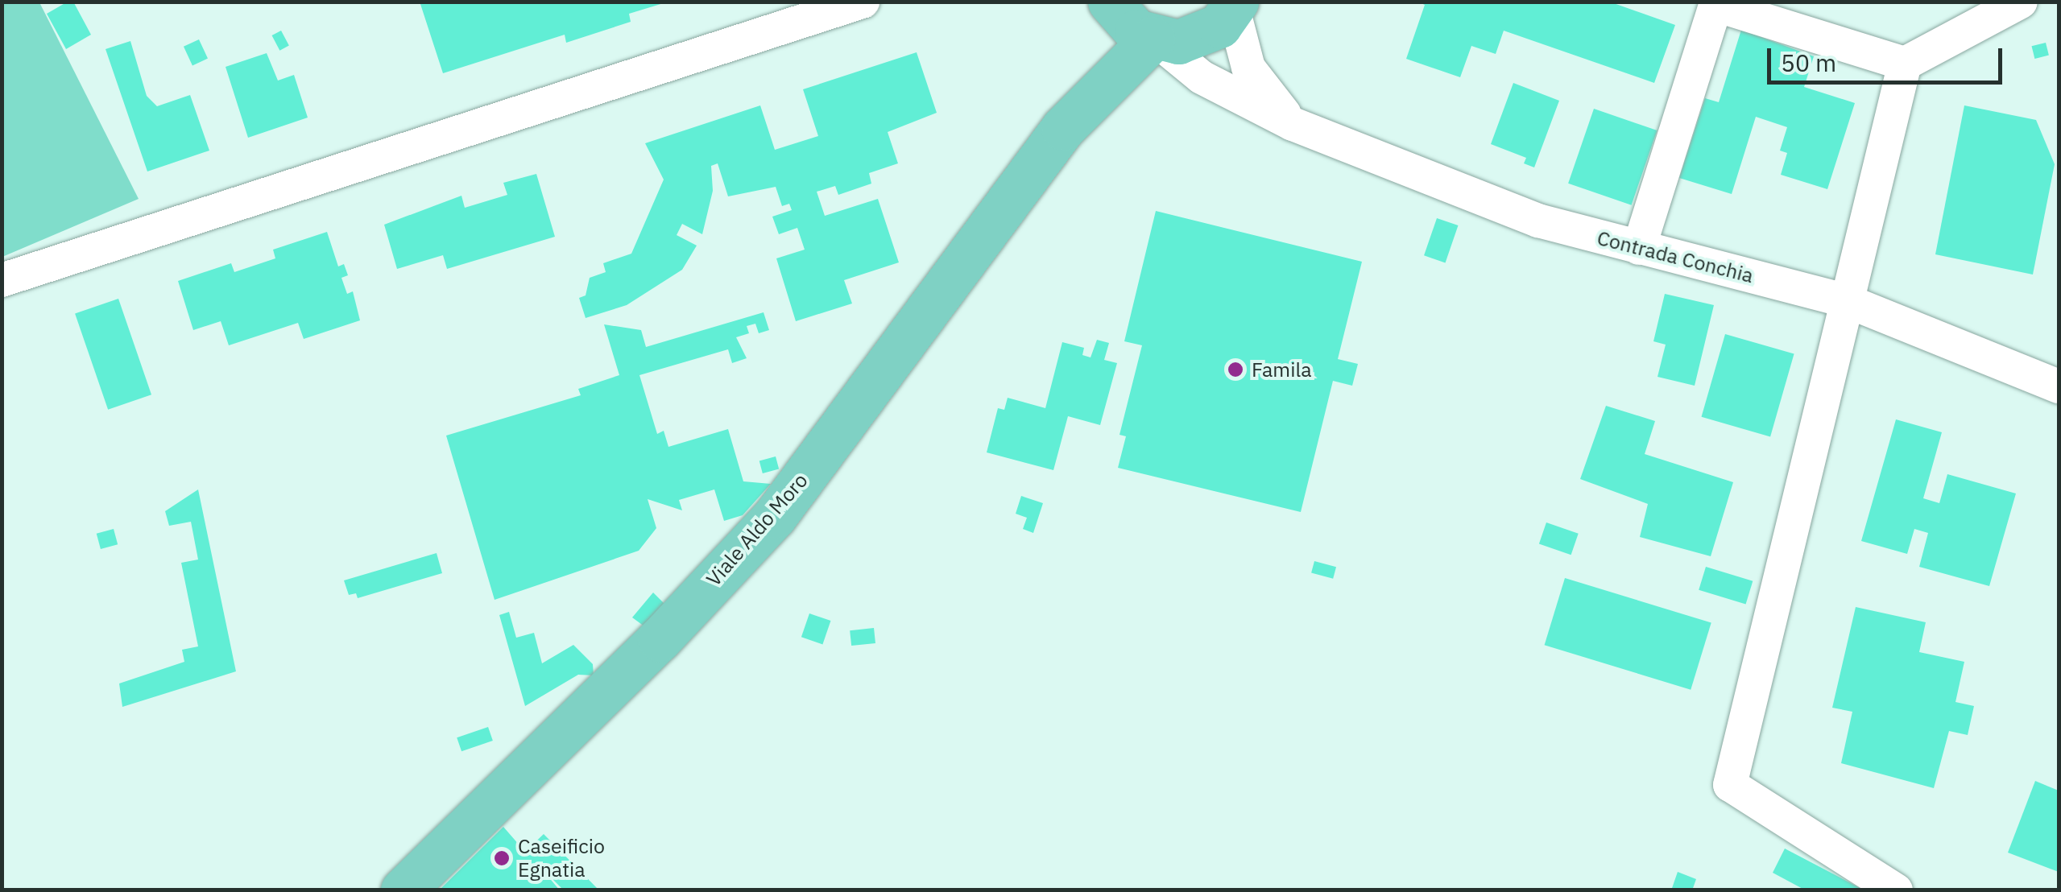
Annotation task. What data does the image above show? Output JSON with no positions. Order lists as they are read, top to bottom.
{
  "streets": {
    "main road": ["Viale Aldo Moro"],
    "street": ["Contrada Conchia"]
  },
  "crossings": [
    ["Contrada Conchia", "Viale Aldo Moro"]
  ],
  "places": ["Famila", "Caseificio Egnatia"],
  "scale_bar": "50 m"
}
